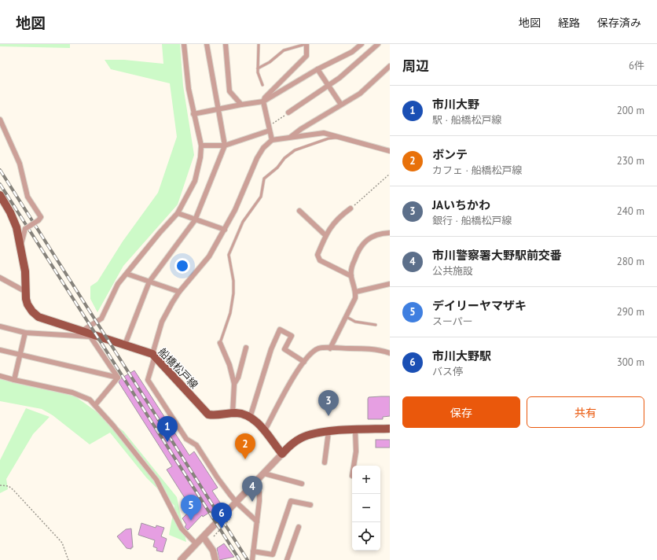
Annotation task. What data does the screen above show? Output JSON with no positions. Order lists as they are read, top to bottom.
{
  "streets": {
    "main road": ["船橋松戸線"]
  },
  "page": {
    "header": "地図",
    "nav": ["地図", "経路", "保存済み"],
    "heading": ["周辺", "6件"],
    "list": [
      {
        "mark": "1",
        "name": "市川大野",
        "note": "駅 · 船橋松戸線",
        "value": "200 m"
      },
      {
        "mark": "2",
        "name": "ボンテ",
        "note": "カフェ · 船橋松戸線",
        "value": "230 m"
      },
      {
        "mark": "3",
        "name": "JAいちかわ",
        "note": "銀行 · 船橋松戸線",
        "value": "240 m"
      },
      {
        "mark": "4",
        "name": "市川警察署大野駅前交番",
        "note": "公共施設",
        "value": "280 m"
      },
      {
        "mark": "5",
        "name": "デイリーヤマザキ",
        "note": "スーパー",
        "value": "290 m"
      },
      {
        "mark": "6",
        "name": "市川大野駅",
        "note": "バス停",
        "value": "300 m"
      }
    ],
    "buttons": ["保存", "共有"],
    "pins": [
      "3",
      "1",
      "2",
      "4",
      "5",
      "6"
    ],
    "map_buttons": ["+", "−"]
  }
}
